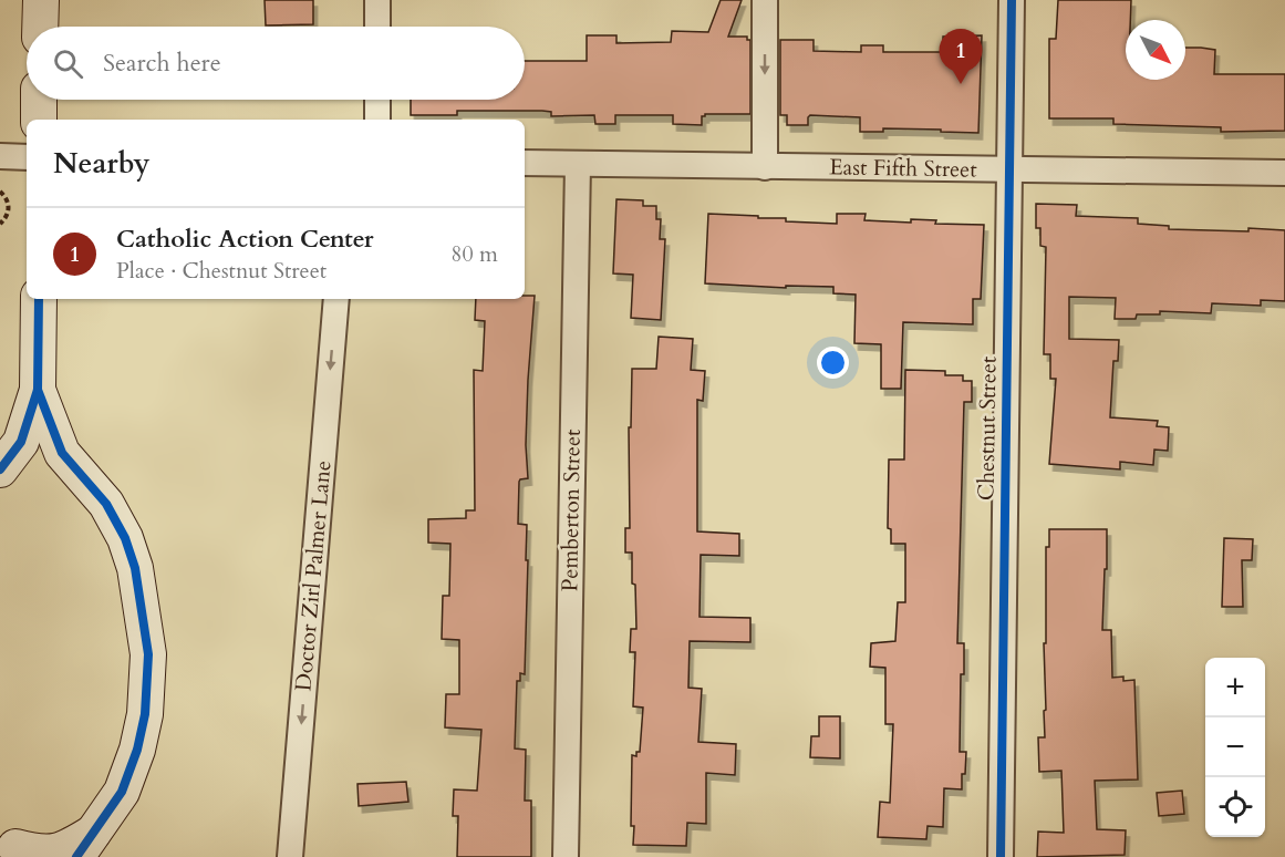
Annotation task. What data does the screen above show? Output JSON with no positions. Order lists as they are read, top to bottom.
{
  "streets": {
    "street": [
      "East Fifth Street",
      "Chestnut Street",
      "Pemberton Street",
      "Doctor Zirl Palmer Lane"
    ]
  },
  "crossings": [
    ["East Fifth Street", "Chestnut Street"],
    ["East Fifth Street", "Pemberton Street"]
  ],
  "north": "bottom right",
  "page": {
    "search": "Search here",
    "pins": "1",
    "heading": "Nearby",
    "list": [
      {
        "mark": "1",
        "name": "Catholic Action Center",
        "note": "Place · Chestnut Street",
        "value": "80 m"
      }
    ],
    "map_buttons": ["+", "−"]
  }
}
